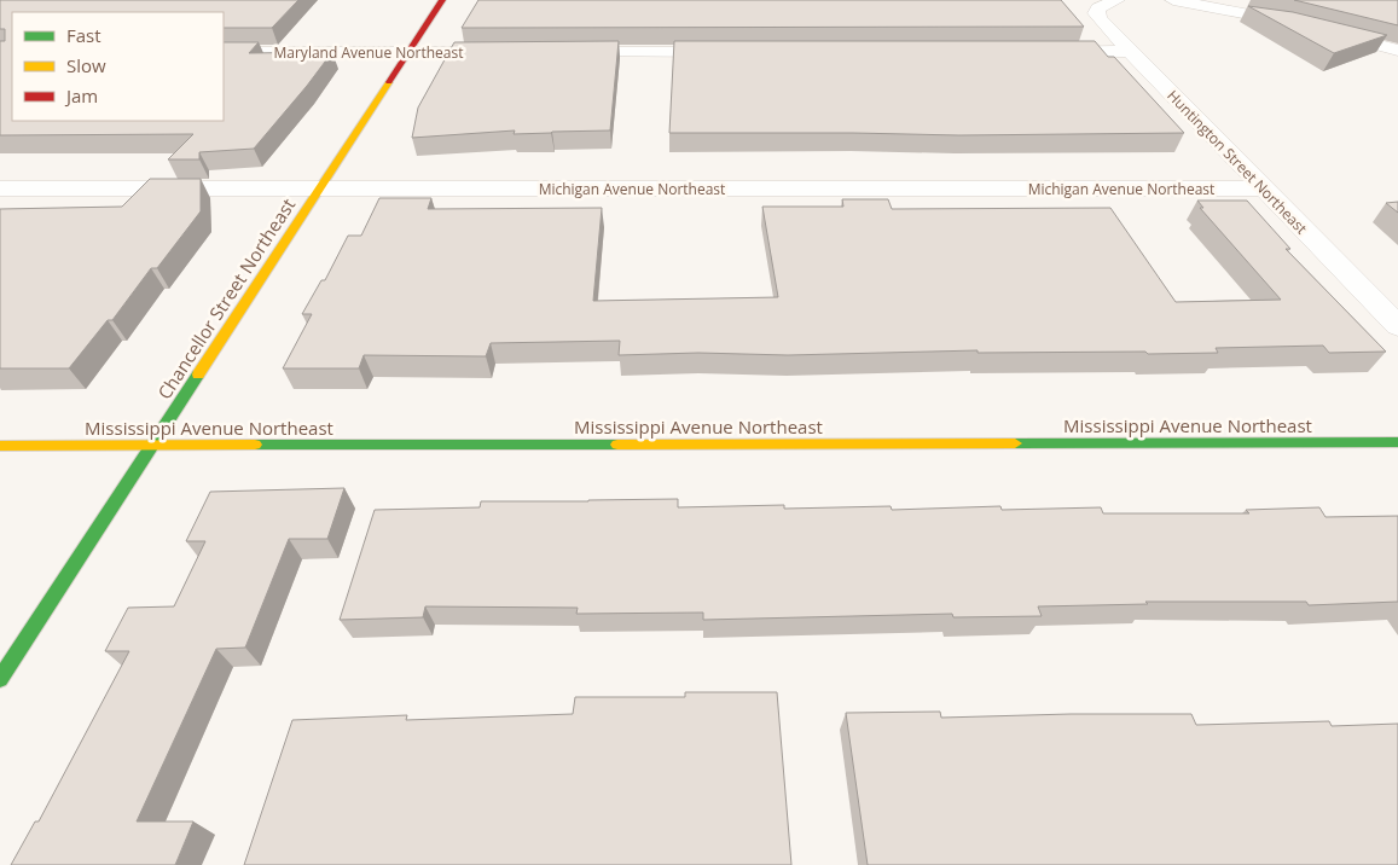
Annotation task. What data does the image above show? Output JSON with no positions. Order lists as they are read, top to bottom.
{
  "streets": {
    "street": [
      "Maryland Avenue Northeast",
      "Huntington Street Northeast",
      "Michigan Avenue Northeast",
      "Chancellor Street Northeast",
      "Mississippi Avenue Northeast"
    ]
  },
  "crossings": [
    ["Maryland Avenue Northeast", "Chancellor Street Northeast"],
    ["Huntington Street Northeast", "Michigan Avenue Northeast"],
    ["Michigan Avenue Northeast", "Chancellor Street Northeast"],
    ["Chancellor Street Northeast", "Mississippi Avenue Northeast"]
  ],
  "legend": ["Fast", "Slow", "Jam"]
}
